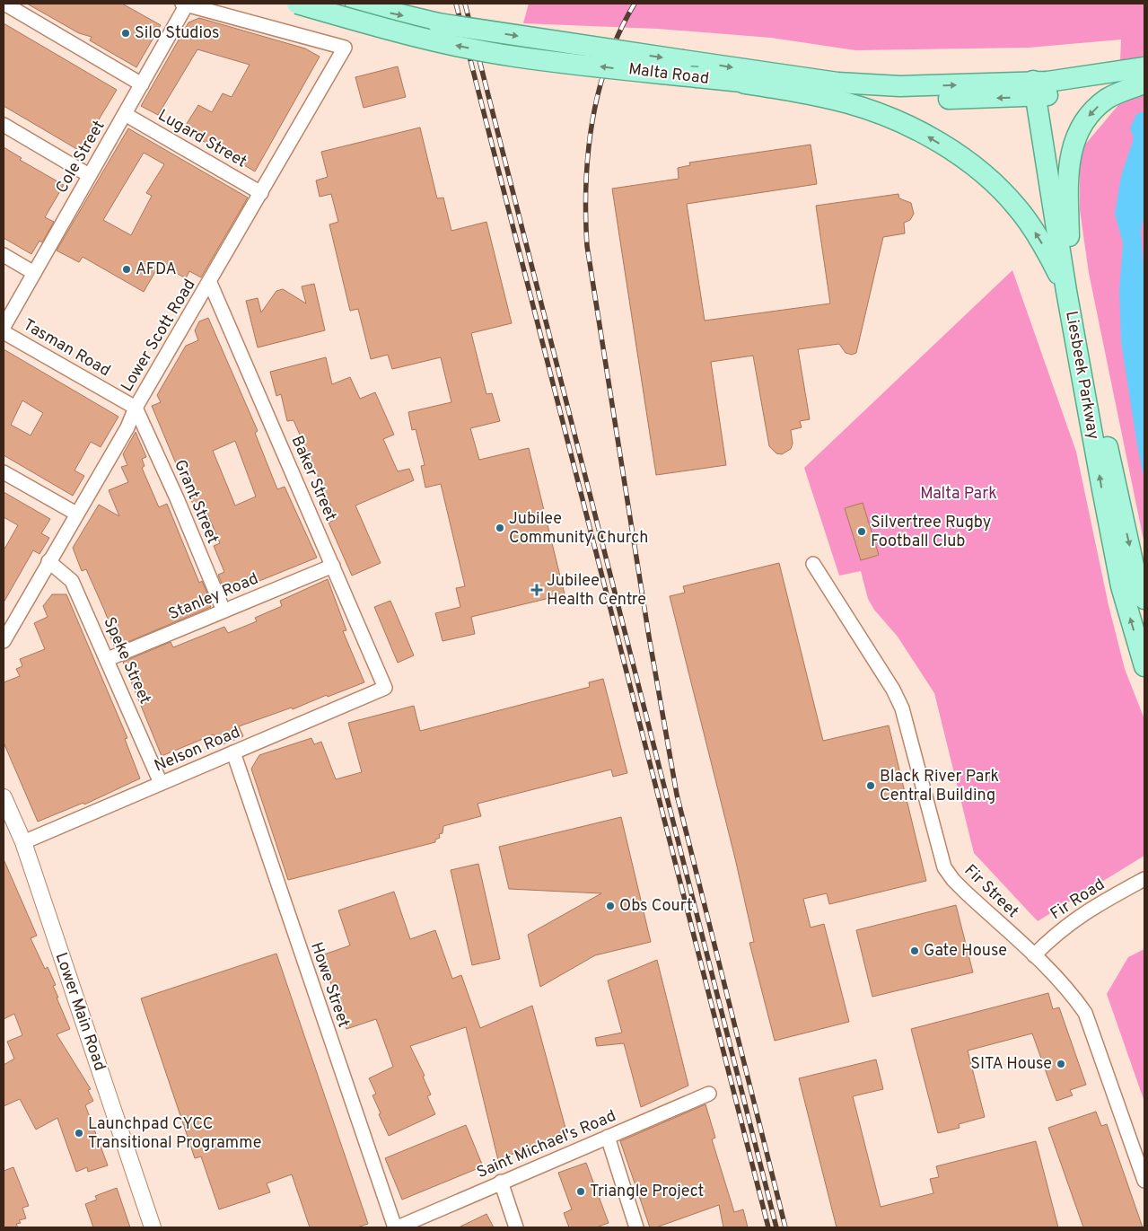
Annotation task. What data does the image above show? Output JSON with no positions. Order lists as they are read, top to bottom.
{
  "streets": {
    "main road": ["Malta Road", "Liesbeek Parkway"],
    "street": [
      "Lugard Street",
      "Cole Street",
      "Lower Scott Road",
      "Tasman Road",
      "Baker Street",
      "Grant Street",
      "Stanley Road",
      "Speke Street",
      "Nelson Road",
      "Fir Street",
      "Fir Road",
      "Howe Street",
      "Lower Main Road",
      "Saint Michael's Road"
    ]
  },
  "crossings": [
    ["Malta Road", "Liesbeek Parkway"],
    ["Lugard Street", "Cole Street"],
    ["Lugard Street", "Lower Scott Road"],
    ["Cole Street", "Lower Scott Road"],
    ["Lower Scott Road", "Tasman Road"],
    ["Lower Scott Road", "Baker Street"],
    ["Lower Scott Road", "Grant Street"],
    ["Lower Scott Road", "Speke Street"],
    ["Tasman Road", "Grant Street"],
    ["Baker Street", "Stanley Road"],
    ["Baker Street", "Nelson Road"],
    ["Grant Street", "Stanley Road"],
    ["Stanley Road", "Speke Street"],
    ["Speke Street", "Nelson Road"],
    ["Nelson Road", "Howe Street"],
    ["Nelson Road", "Lower Main Road"],
    ["Fir Street", "Fir Road"],
    ["Howe Street", "Saint Michael's Road"]
  ],
  "parks": ["Malta Park"],
  "places": {
    "other": [
      "Silo Studios",
      "AFDA",
      "Jubilee Community Church",
      "Silvertree Rugby Football Club",
      "Black River Park Central Building",
      "Obs Court",
      "Gate House",
      "SITA House",
      "Launchpad CYCC Transitional Programme",
      "Triangle Project"
    ],
    "health": ["Jubilee Health Centre"]
  }
}
